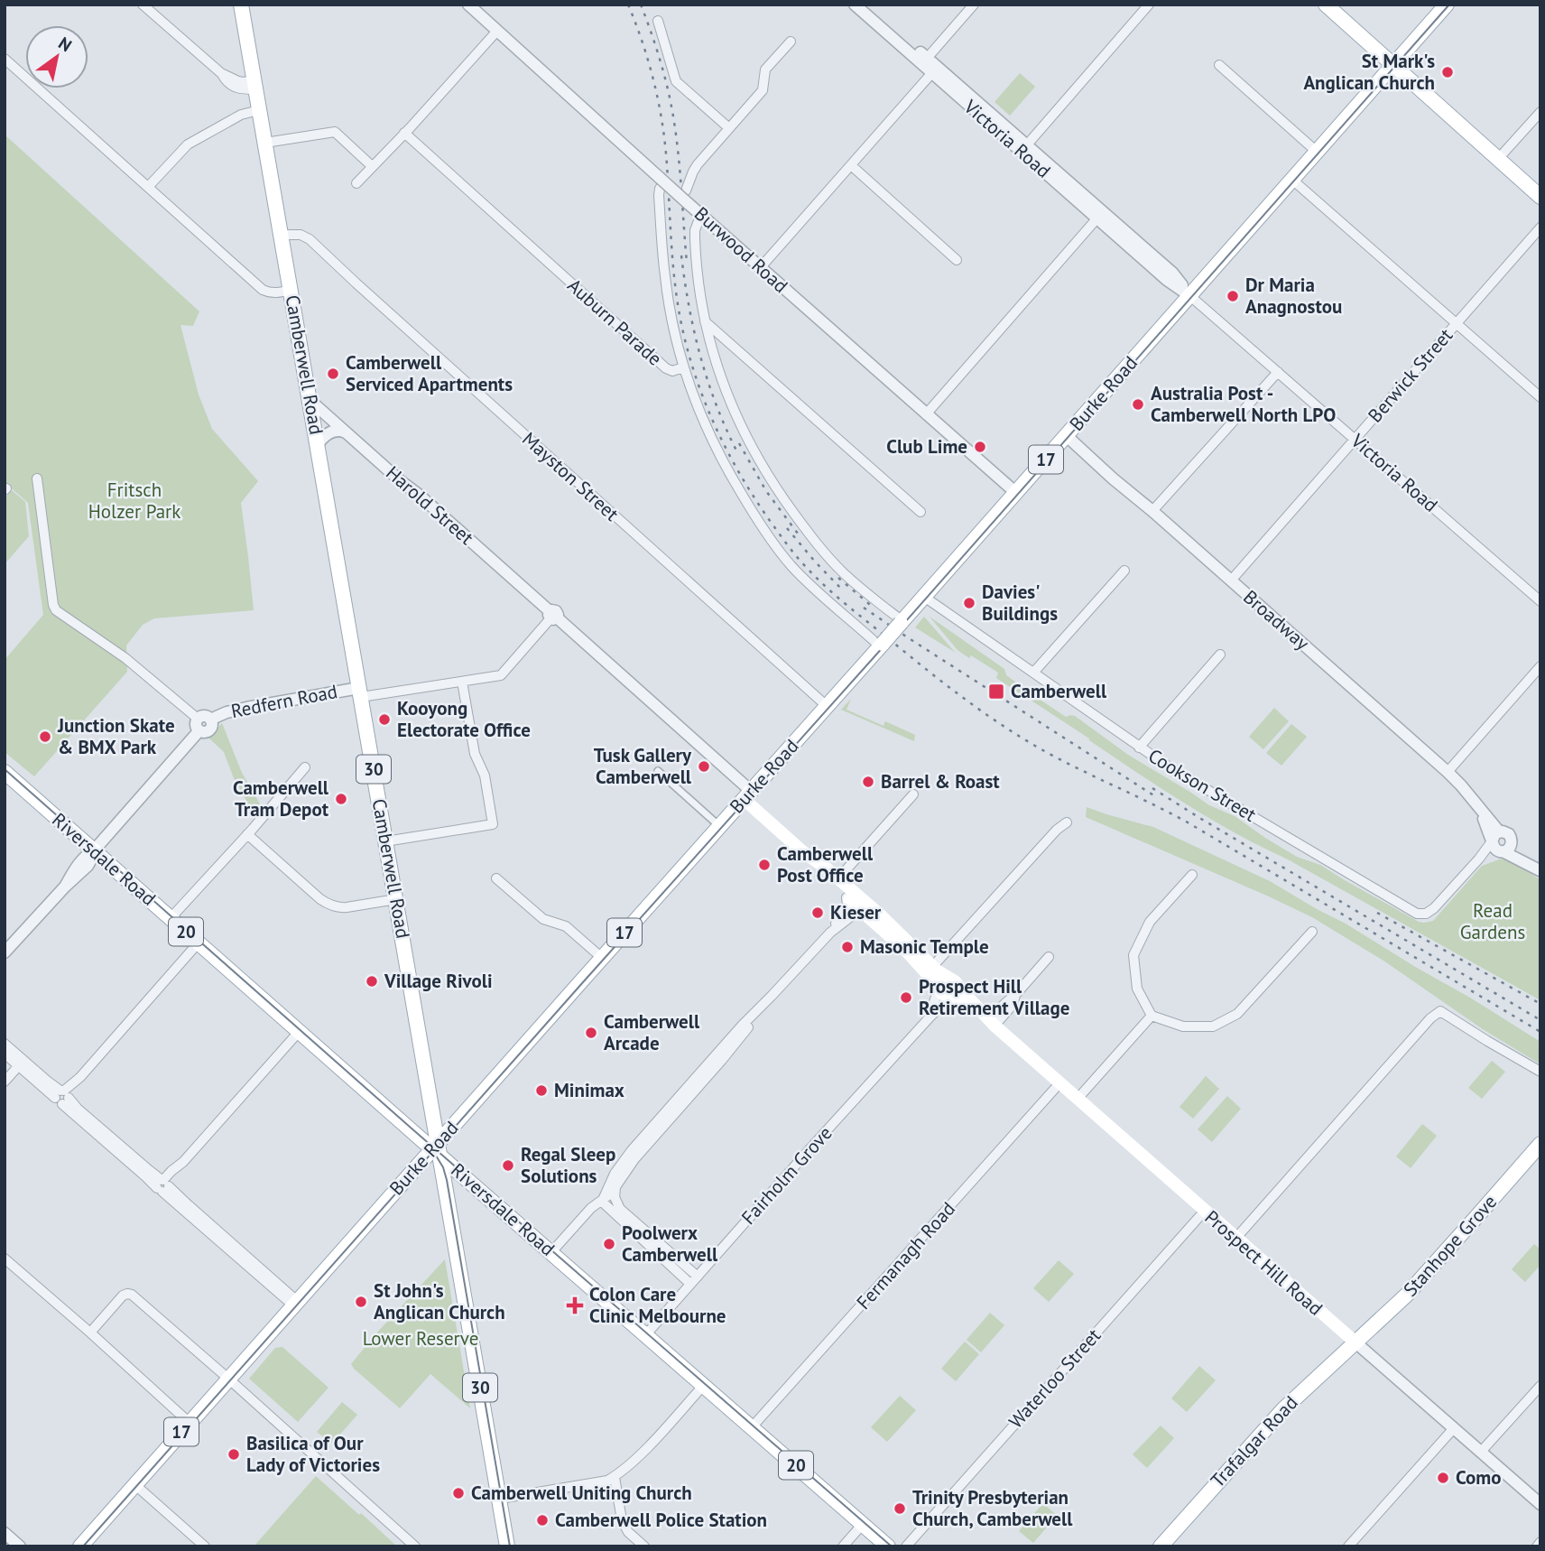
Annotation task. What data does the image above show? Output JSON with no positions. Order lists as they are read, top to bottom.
{
  "streets": {
    "main road": [
      "Camberwell Road",
      "Burke Road",
      "17",
      "30",
      "Riversdale Road",
      "20",
      "Stanhope Grove",
      "Prospect Hill Road",
      "Trafalgar Road"
    ],
    "street": [
      "Victoria Road",
      "Burwood Road",
      "Auburn Parade",
      "Berwick Street",
      "Mayston Street",
      "Harold Street",
      "Broadway",
      "Redfern Road",
      "Cookson Street",
      "Fairholm Grove",
      "Fermanagh Road",
      "Waterloo Street"
    ]
  },
  "crossings": [
    ["Victoria Road", "Berwick Street"],
    ["Victoria Road", "Burke Road"],
    ["Burwood Road", "Burke Road"],
    ["Auburn Parade", "Burke Road"],
    ["Camberwell Road", "Burke Road"],
    ["Camberwell Road", "Mayston Street"],
    ["Camberwell Road", "Harold Street"],
    ["Camberwell Road", "Redfern Road"],
    ["Camberwell Road", "Riversdale Road"],
    ["Berwick Street", "Broadway"],
    ["Burke Road", "Mayston Street"],
    ["Burke Road", "Harold Street"],
    ["Burke Road", "Broadway"],
    ["Burke Road", "Cookson Street"],
    ["Burke Road", "Riversdale Road"],
    ["Burke Road", "Prospect Hill Road"],
    ["Harold Street", "Prospect Hill Road"],
    ["Broadway", "Cookson Street"],
    ["Riversdale Road", "Fairholm Grove"],
    ["Riversdale Road", "Fermanagh Road"],
    ["Fairholm Grove", "Prospect Hill Road"],
    ["Stanhope Grove", "Prospect Hill Road"],
    ["Stanhope Grove", "Trafalgar Road"],
    ["Fermanagh Road", "Prospect Hill Road"],
    ["Prospect Hill Road", "Waterloo Street"],
    ["Prospect Hill Road", "Trafalgar Road"]
  ],
  "parks": ["Fritsch Holzer Park", "Read Gardens", "Lower Reserve"],
  "places": {
    "other": [
      "St Mark's Anglican Church",
      "Dr Maria Anagnostou",
      "Camberwell Serviced Apartments",
      "Australia Post - Camberwell North LPO",
      "Club Lime",
      "Davies' Buildings",
      "Kooyong Electorate Office",
      "Junction Skate & BMX Park",
      "Tusk Gallery Camberwell",
      "Barrel & Roast",
      "Camberwell Tram Depot",
      "Camberwell Post Office",
      "Kieser",
      "Masonic Temple",
      "Village Rivoli",
      "Prospect Hill Retirement Village",
      "Camberwell Arcade",
      "Minimax",
      "Regal Sleep Solutions",
      "Poolwerx Camberwell",
      "St John's Anglican Church",
      "Basilica of Our Lady of Victories",
      "Como",
      "Camberwell Uniting Church",
      "Trinity Presbyterian Church, Camberwell",
      "Camberwell Police Station"
    ],
    "transit": ["Camberwell"],
    "health": ["Colon Care Clinic Melbourne"]
  },
  "north": "top right"
}
